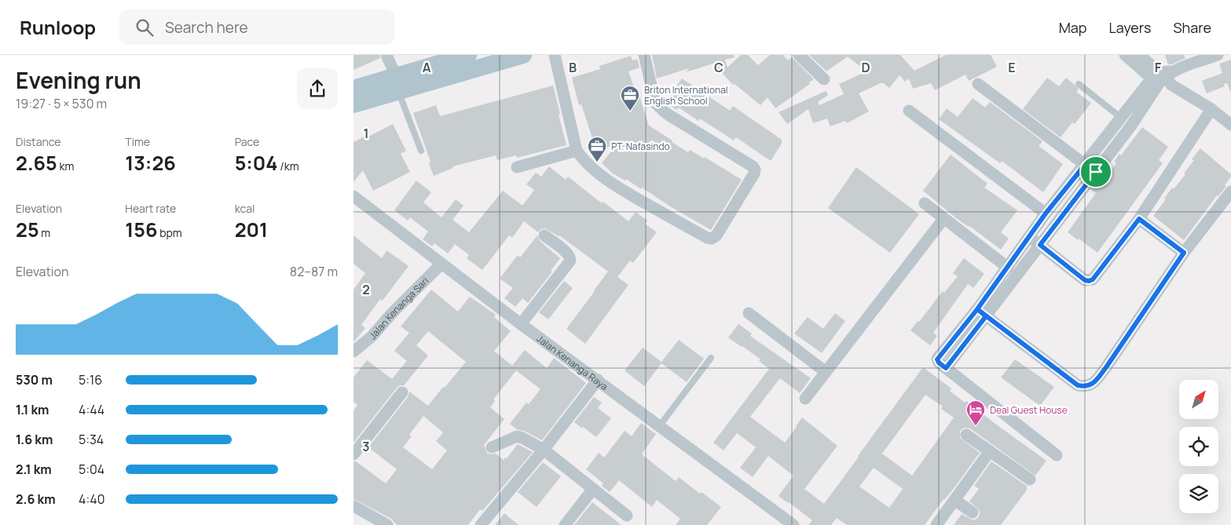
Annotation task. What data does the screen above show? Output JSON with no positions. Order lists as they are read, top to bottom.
{
  "streets": {
    "street": ["Jalan Kenanga Sari", "Jalan Kenanga Raya"]
  },
  "crossings": [
    ["Jalan Kenanga Sari", "Jalan Kenanga Raya"]
  ],
  "places": {
    "office": ["Briton International English School", "PT. Nafasindo"],
    "hotel": ["Deal Guest House"]
  },
  "north": "top right",
  "page": {
    "header": "Runloop",
    "search": "Search here",
    "nav": ["Map", "Layers", "Share"],
    "heading": ["Evening run", "19:27 · 5 × 530 m"],
    "stats": [
      ["Distance", "2.65 km"],
      ["Time", "13:26"],
      ["Pace", "5:04 /km"],
      ["Elevation", "25 m"],
      ["Heart rate", "156 bpm"],
      ["kcal", "201"]
    ],
    "chart": ["Elevation", "82–87 m"],
    "list": [
      {
        "name": "530 m",
        "note": "5:16"
      },
      {
        "name": "1.1 km",
        "note": "4:44"
      },
      {
        "name": "1.6 km",
        "note": "5:34"
      },
      {
        "name": "2.1 km",
        "note": "5:04"
      },
      {
        "name": "2.6 km",
        "note": "4:40"
      }
    ]
  },
  "grid": {
    "columns": [
      "A",
      "B",
      "C",
      "D",
      "E",
      "F"
    ],
    "rows": ["1", "2", "3"]
  }
}
